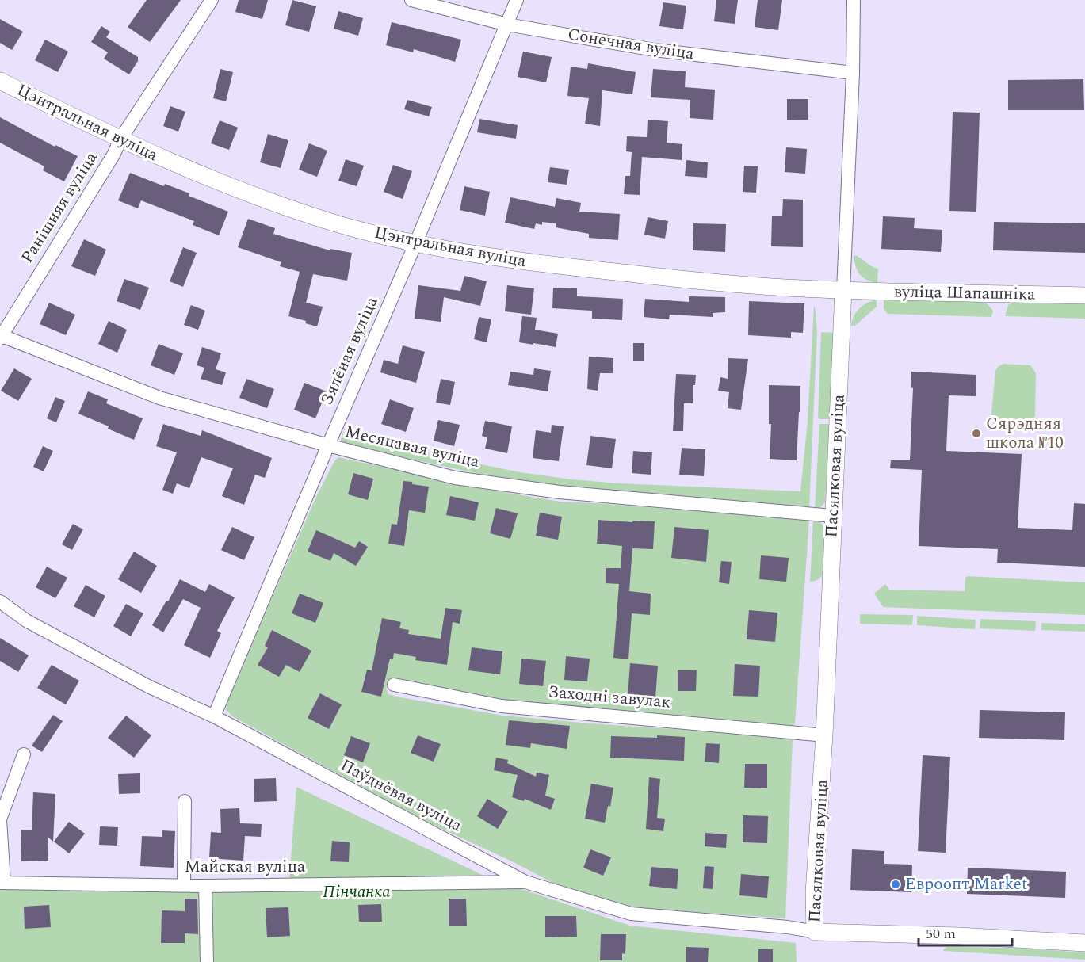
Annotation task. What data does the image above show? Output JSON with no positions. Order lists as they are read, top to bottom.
{
  "streets": {
    "street": [
      "Сонечная вуліца",
      "Цэнтральная вуліца",
      "Ранішняя вуліца",
      "вуліца Шапашніка",
      "Зялёная вуліца",
      "Месяцавая вуліца",
      "Пасялковая вуліца",
      "Заходні завулак",
      "Паўднёвая вуліца",
      "Майская вуліца"
    ]
  },
  "crossings": [
    ["Сонечная вуліца", "Зялёная вуліца"],
    ["Сонечная вуліца", "Пасялковая вуліца"],
    ["Цэнтральная вуліца", "Ранішняя вуліца"],
    ["Цэнтральная вуліца", "вуліца Шапашніка"],
    ["Цэнтральная вуліца", "Зялёная вуліца"],
    ["Цэнтральная вуліца", "Пасялковая вуліца"],
    ["Ранішняя вуліца", "Месяцавая вуліца"],
    ["вуліца Шапашніка", "Пасялковая вуліца"],
    ["Зялёная вуліца", "Месяцавая вуліца"],
    ["Зялёная вуліца", "Паўднёвая вуліца"],
    ["Месяцавая вуліца", "Пасялковая вуліца"],
    ["Пасялковая вуліца", "Заходні завулак"],
    ["Пасялковая вуліца", "Паўднёвая вуліца"],
    ["Паўднёвая вуліца", "Майская вуліца"]
  ],
  "parks": ["Пінчанка"],
  "places": ["Сярэдняя школа №10", "Евроопт Market"],
  "scale_bar": "50 m"
}
